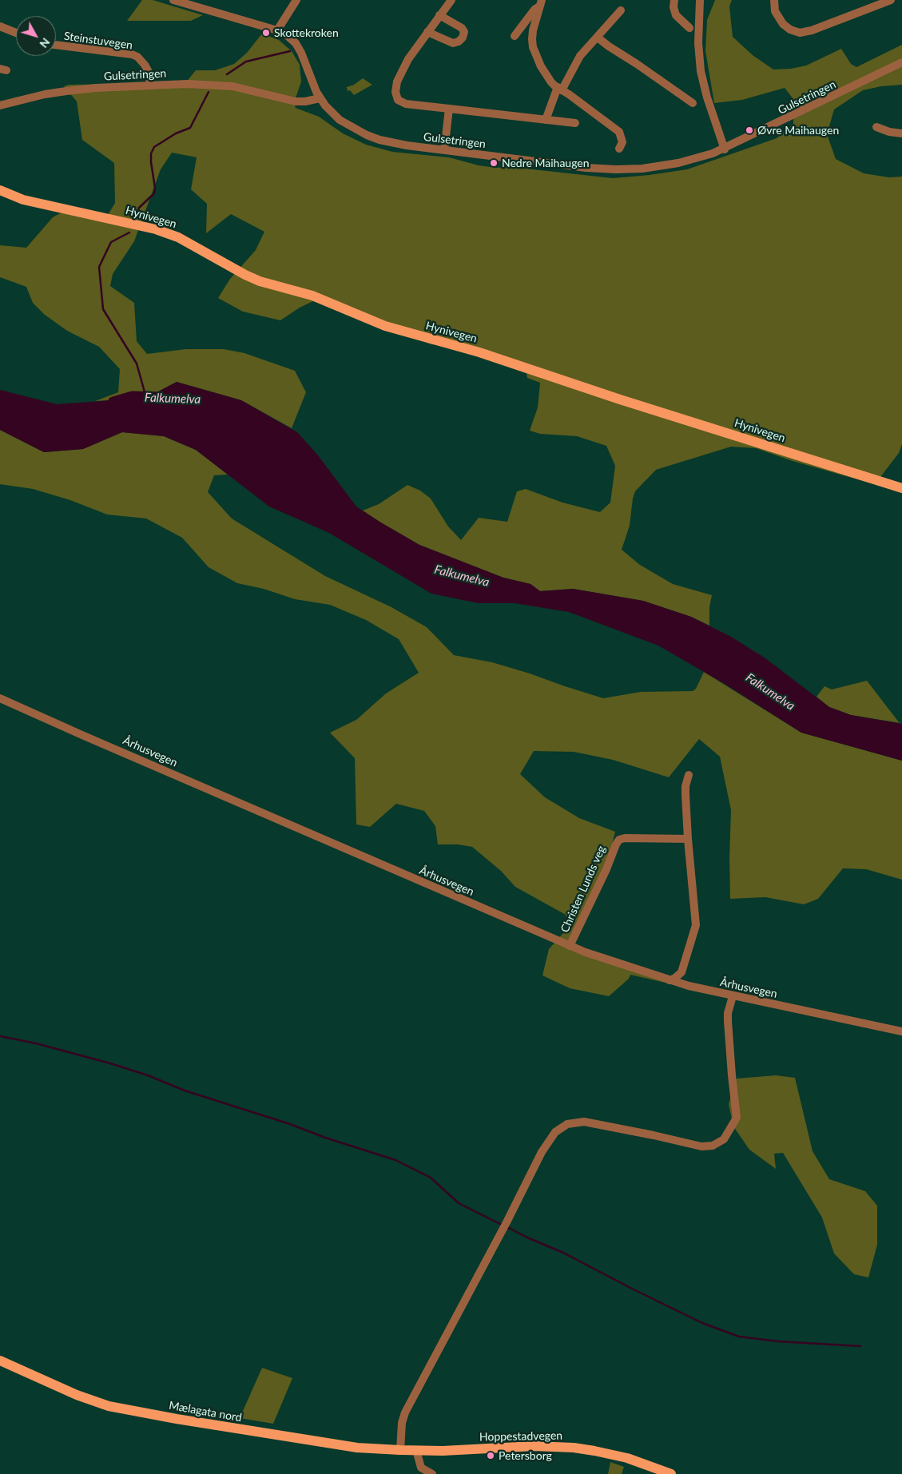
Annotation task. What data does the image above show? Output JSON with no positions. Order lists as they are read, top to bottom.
{
  "streets": {
    "main road": ["Hynivegen", "Mælagata nord", "Hoppestadvegen"],
    "street": [
      "Steinstuvegen",
      "Gulsetringen",
      "Århusvegen",
      "Christen Lunds veg"
    ]
  },
  "crossings": [
    ["Steinstuvegen", "Gulsetringen"],
    ["Århusvegen", "Christen Lunds veg"],
    ["Mælagata nord", "Hoppestadvegen"]
  ],
  "water": ["Falkumelva"],
  "places": [
    "Skottekroken",
    "Øvre Maihaugen",
    "Nedre Maihaugen",
    "Petersborg"
  ],
  "north": "bottom right"
}
